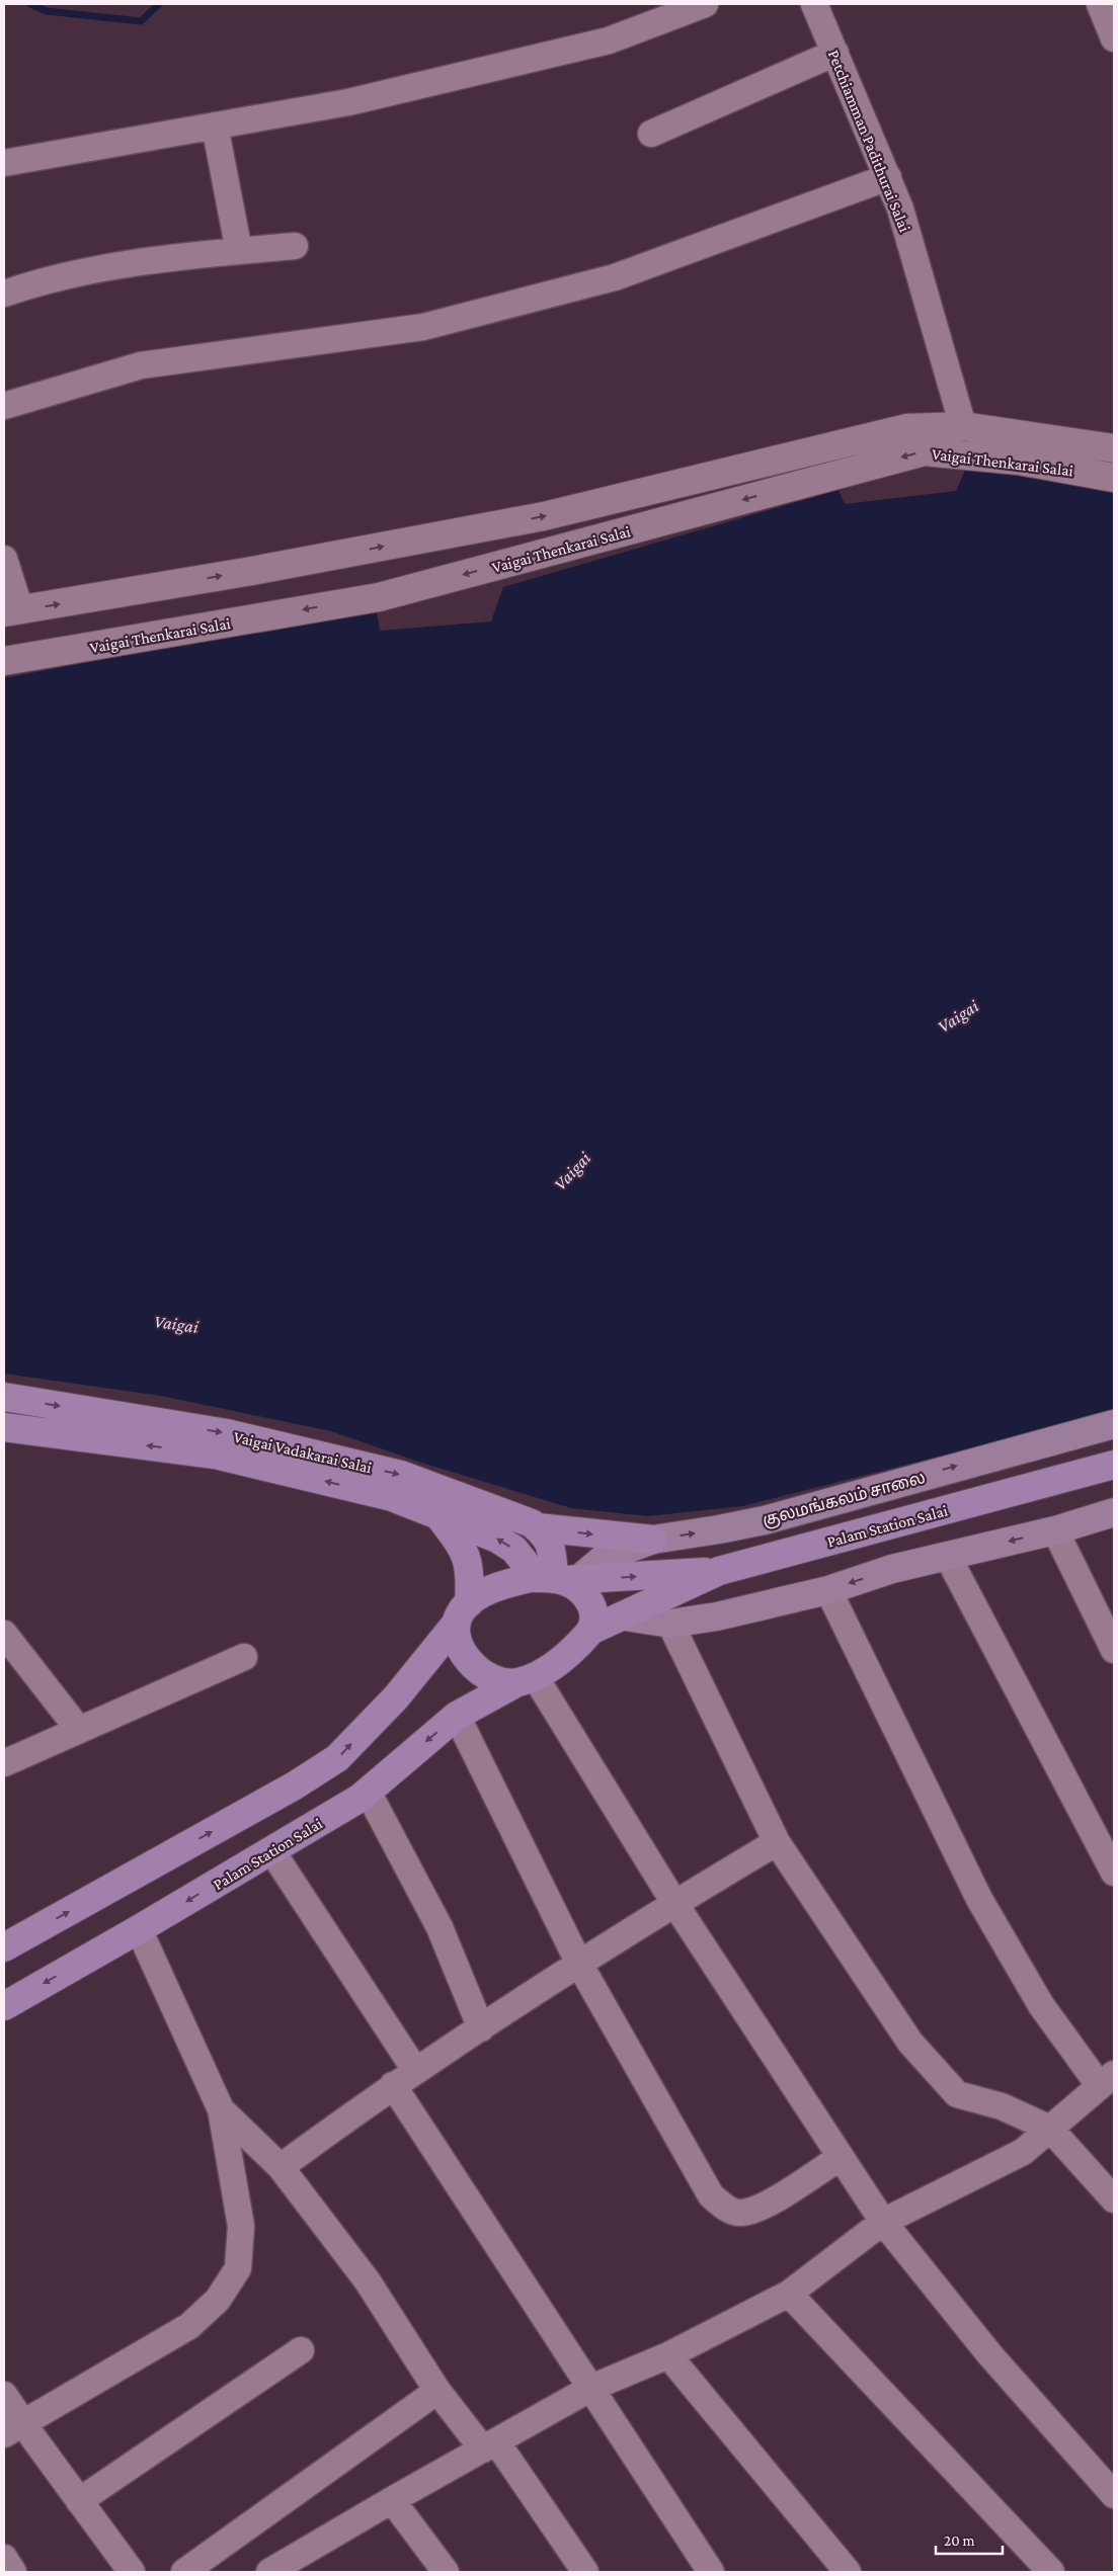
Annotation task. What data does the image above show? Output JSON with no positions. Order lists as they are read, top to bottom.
{
  "streets": {
    "main road": ["Vaigai Vadakarai Salai", "குலமங்கலம் சாலை", "Palam Station Salai"],
    "street": ["Petchiamman Padithurai Salai", "Vaigai Thenkarai Salai"]
  },
  "crossings": [
    ["Petchiamman Padithurai Salai", "Vaigai Thenkarai Salai"],
    ["Vaigai Vadakarai Salai", "குலமங்கலம் சாலை"],
    ["Vaigai Vadakarai Salai", "Palam Station Salai"],
    ["குலமங்கலம் சாலை", "Palam Station Salai"]
  ],
  "water": ["Vaigai"],
  "scale_bar": "20 m"
}
